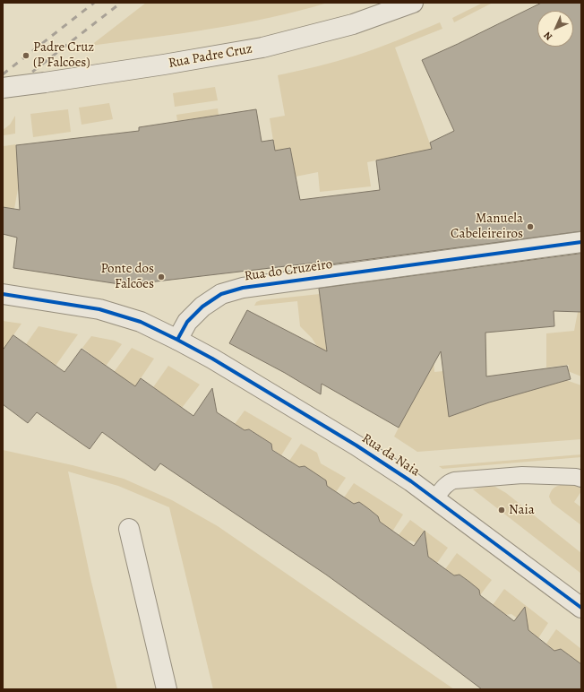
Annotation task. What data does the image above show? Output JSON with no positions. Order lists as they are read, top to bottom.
{
  "streets": {
    "street": ["Rua Padre Cruz", "Rua do Cruzeiro", "Rua da Naia"]
  },
  "crossings": [
    ["Rua do Cruzeiro", "Rua da Naia"]
  ],
  "places": [
    "Padre Cruz (P Falcões)",
    "Manuela Cabeleireiros",
    "Ponte dos Falcões",
    "Naia"
  ],
  "north": "bottom left"
}
